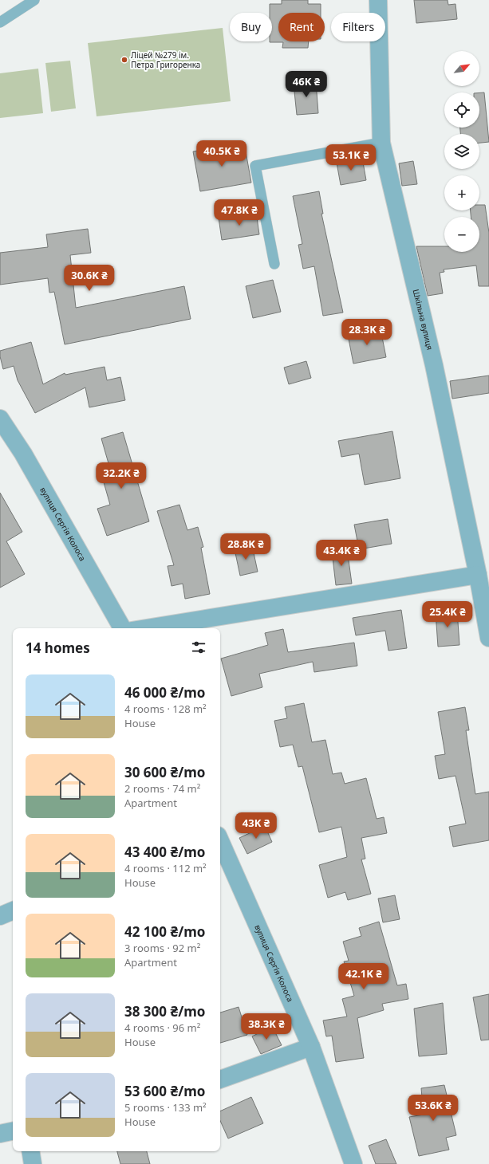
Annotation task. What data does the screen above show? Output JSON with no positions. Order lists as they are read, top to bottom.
{
  "streets": {
    "street": ["Шкільна вулиця", "вулиця Сергія Колоса"]
  },
  "places": ["Ліцей №279 ім. Петра Григоренка"],
  "north": "top right",
  "page": {
    "chip": ["Buy", "Rent", "Filters"],
    "map_buttons": ["+", "−"],
    "price": [
      "46K ₴",
      "40.5K ₴",
      "53.1K ₴",
      "47.8K ₴",
      "30.6K ₴",
      "28.3K ₴",
      "32.2K ₴",
      "28.8K ₴",
      "43.4K ₴",
      "25.4K ₴",
      "43K ₴",
      "42.1K ₴",
      "38.3K ₴",
      "53.6K ₴"
    ],
    "heading": "14 homes",
    "list": [
      {
        "name": "46 000 ₴/mo",
        "note": "4 rooms · 128 m² · House"
      },
      {
        "name": "30 600 ₴/mo",
        "note": "2 rooms · 74 m² · Apartment"
      },
      {
        "name": "43 400 ₴/mo",
        "note": "4 rooms · 112 m² · House"
      },
      {
        "name": "42 100 ₴/mo",
        "note": "3 rooms · 92 m² · Apartment"
      },
      {
        "name": "38 300 ₴/mo",
        "note": "4 rooms · 96 m² · House"
      },
      {
        "name": "53 600 ₴/mo",
        "note": "5 rooms · 133 m² · House"
      }
    ]
  }
}
